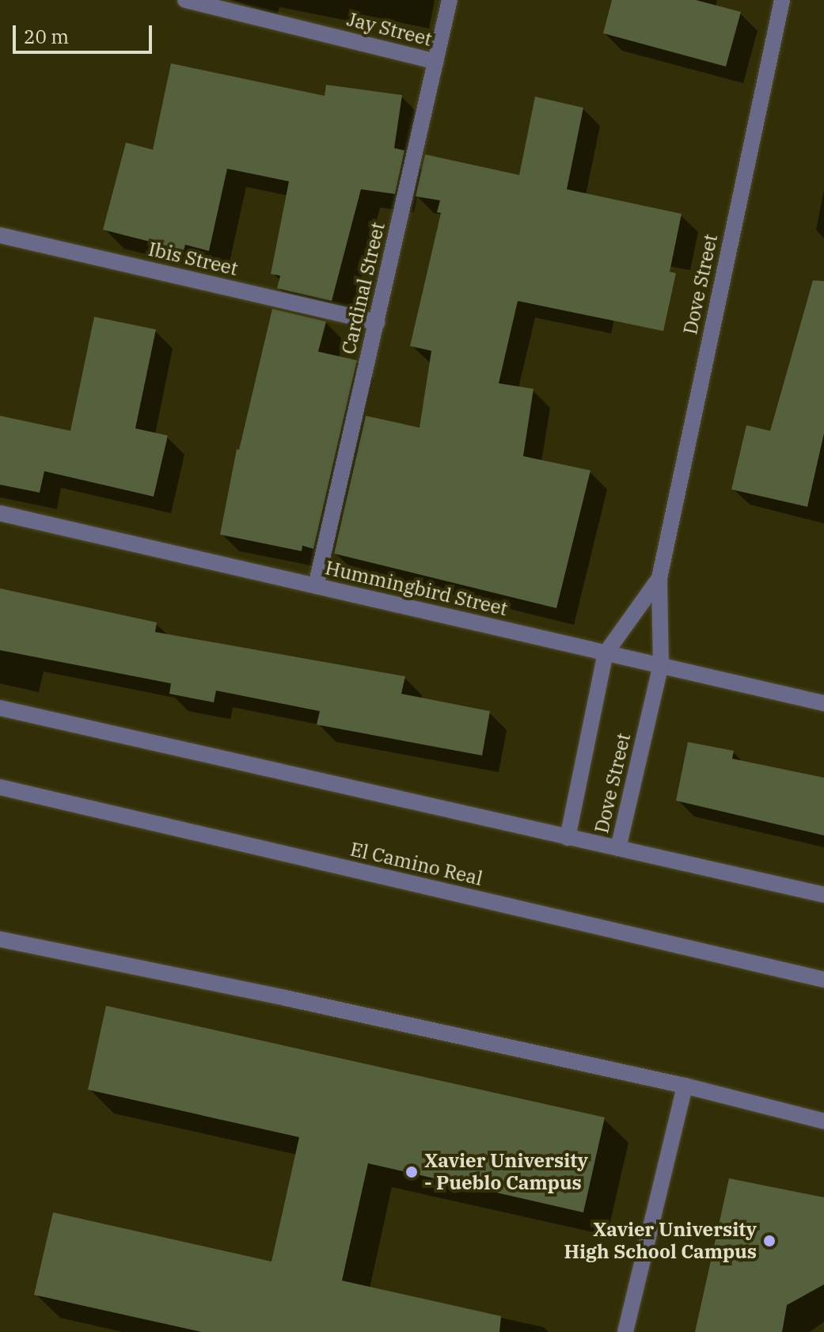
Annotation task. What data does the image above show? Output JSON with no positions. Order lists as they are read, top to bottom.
{
  "streets": {
    "street": [
      "Jay Street",
      "Ibis Street",
      "Dove Street",
      "Cardinal Street",
      "Hummingbird Street",
      "El Camino Real"
    ]
  },
  "crossings": [
    ["Jay Street", "Cardinal Street"],
    ["Ibis Street", "Cardinal Street"],
    ["Dove Street", "Hummingbird Street"],
    ["Cardinal Street", "Hummingbird Street"]
  ],
  "places": ["Xavier University - Pueblo Campus", "Xavier University High School Campus"],
  "scale_bar": "20 m"
}
